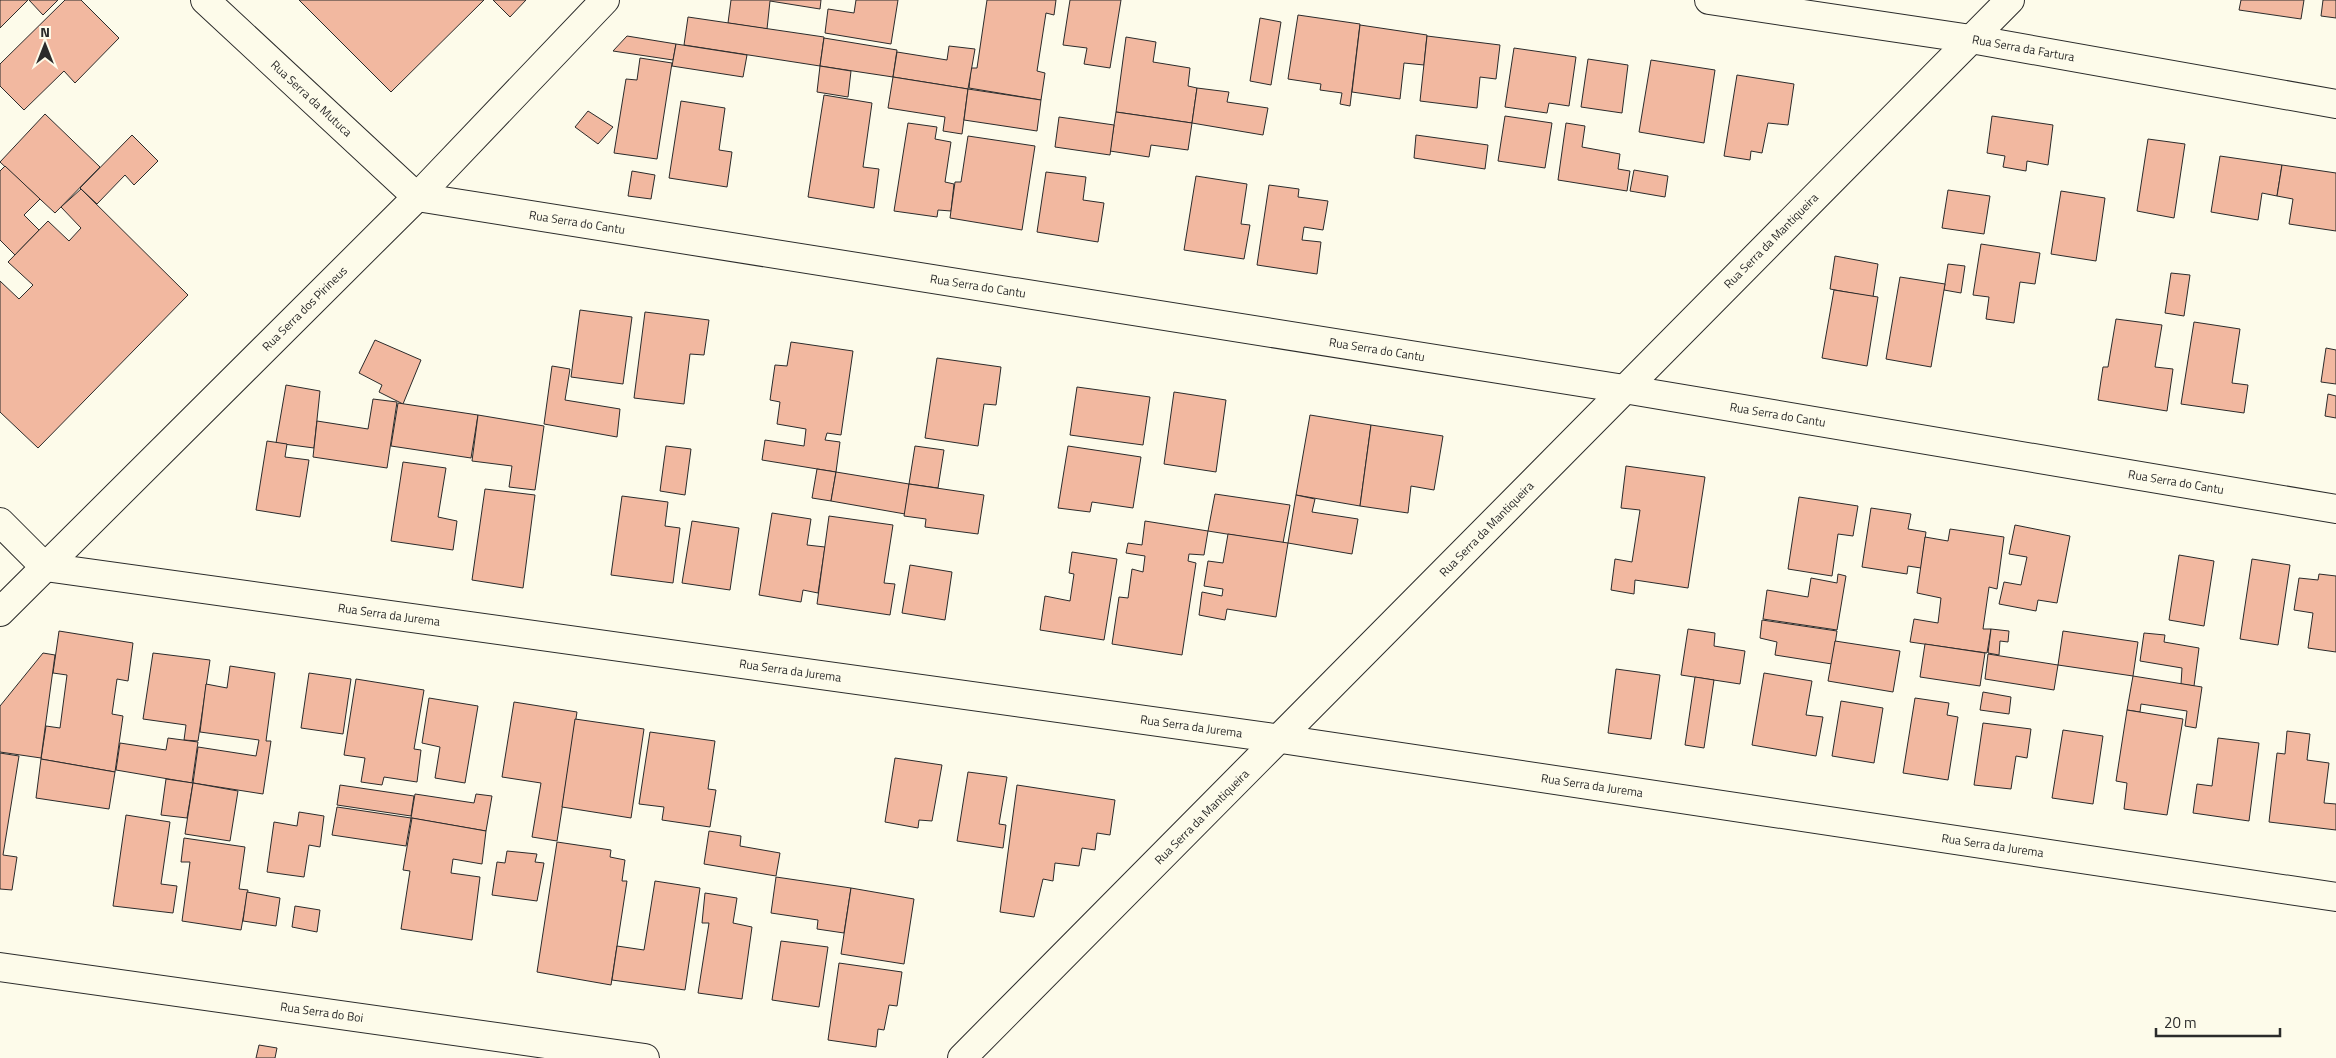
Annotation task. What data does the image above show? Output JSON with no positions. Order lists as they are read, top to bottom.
{
  "streets": {
    "street": [
      "Rua Serra da Fartura",
      "Rua Serra da Mutuca",
      "Rua Serra do Cantu",
      "Rua Serra da Mantiqueira",
      "Rua Serra dos Pirineus",
      "Rua Serra da Jurema",
      "Rua Serra do Boi"
    ]
  },
  "crossings": [
    ["Rua Serra da Fartura", "Rua Serra da Mantiqueira"],
    ["Rua Serra da Mutuca", "Rua Serra do Cantu"],
    ["Rua Serra da Mutuca", "Rua Serra dos Pirineus"],
    ["Rua Serra do Cantu", "Rua Serra da Mantiqueira"],
    ["Rua Serra do Cantu", "Rua Serra dos Pirineus"],
    ["Rua Serra da Mantiqueira", "Rua Serra da Jurema"],
    ["Rua Serra dos Pirineus", "Rua Serra da Jurema"]
  ],
  "scale_bar": "20 m",
  "north": "top"
}
